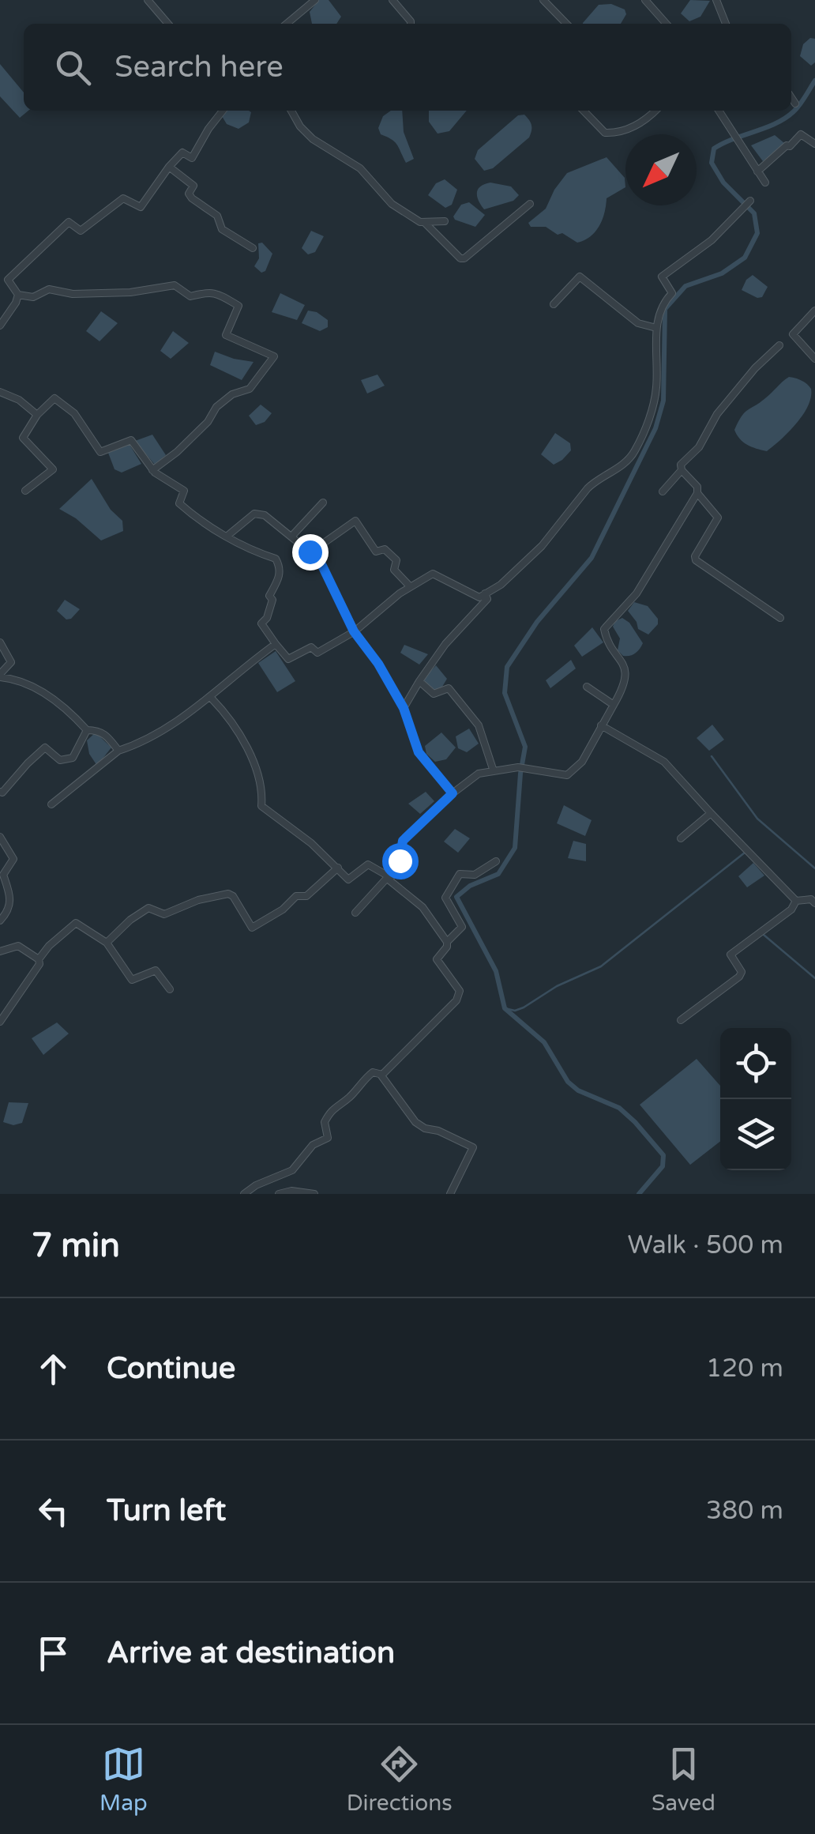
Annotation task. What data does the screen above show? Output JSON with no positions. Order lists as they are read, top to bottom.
{
  "north": "bottom left",
  "page": {
    "search": "Search here",
    "heading": ["7 min", "Walk · 500 m"],
    "list": [
      ["Continue", "120 m"],
      ["Turn left", "380 m"],
      "Arrive at destination"
    ],
    "nav": ["Map", "Directions", "Saved"]
  }
}
